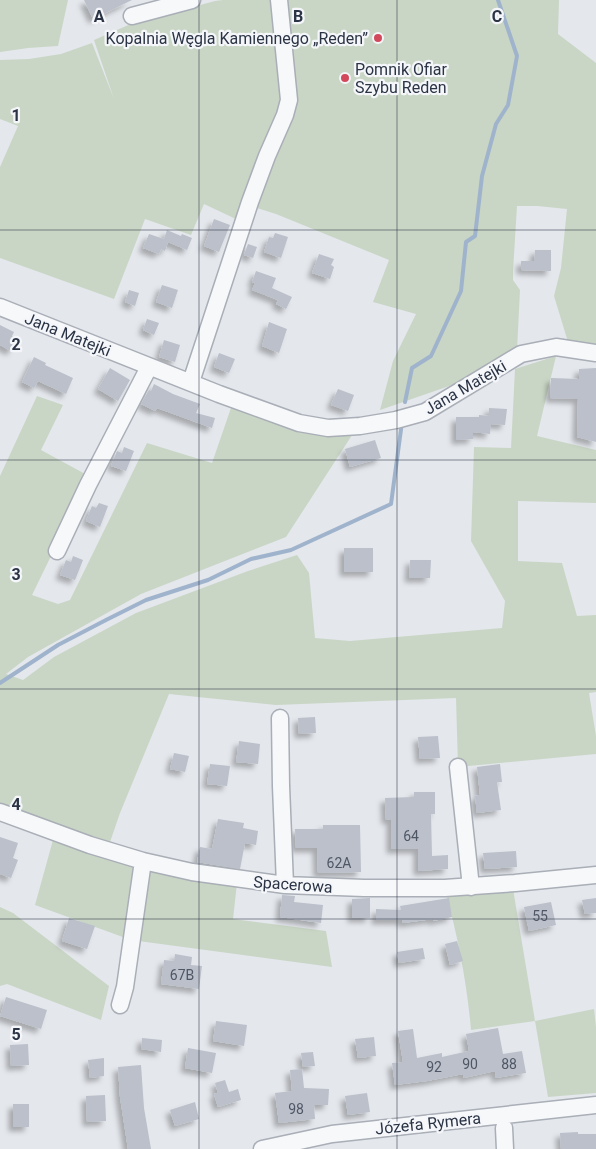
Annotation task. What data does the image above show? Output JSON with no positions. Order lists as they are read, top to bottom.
{
  "streets": {
    "street": ["Jana Matejki", "Spacerowa", "Józefa Rymera"]
  },
  "places": ["Kopalnia Węgla Kamiennego „Reden”", "Pomnik Ofiar Szybu Reden"],
  "house_numbers": [
    "64",
    "62A",
    "55",
    "67B",
    "90",
    "88",
    "92",
    "98"
  ],
  "grid": {
    "columns": ["A", "B", "C"],
    "rows": [
      "1",
      "2",
      "3",
      "4",
      "5"
    ]
  }
}
